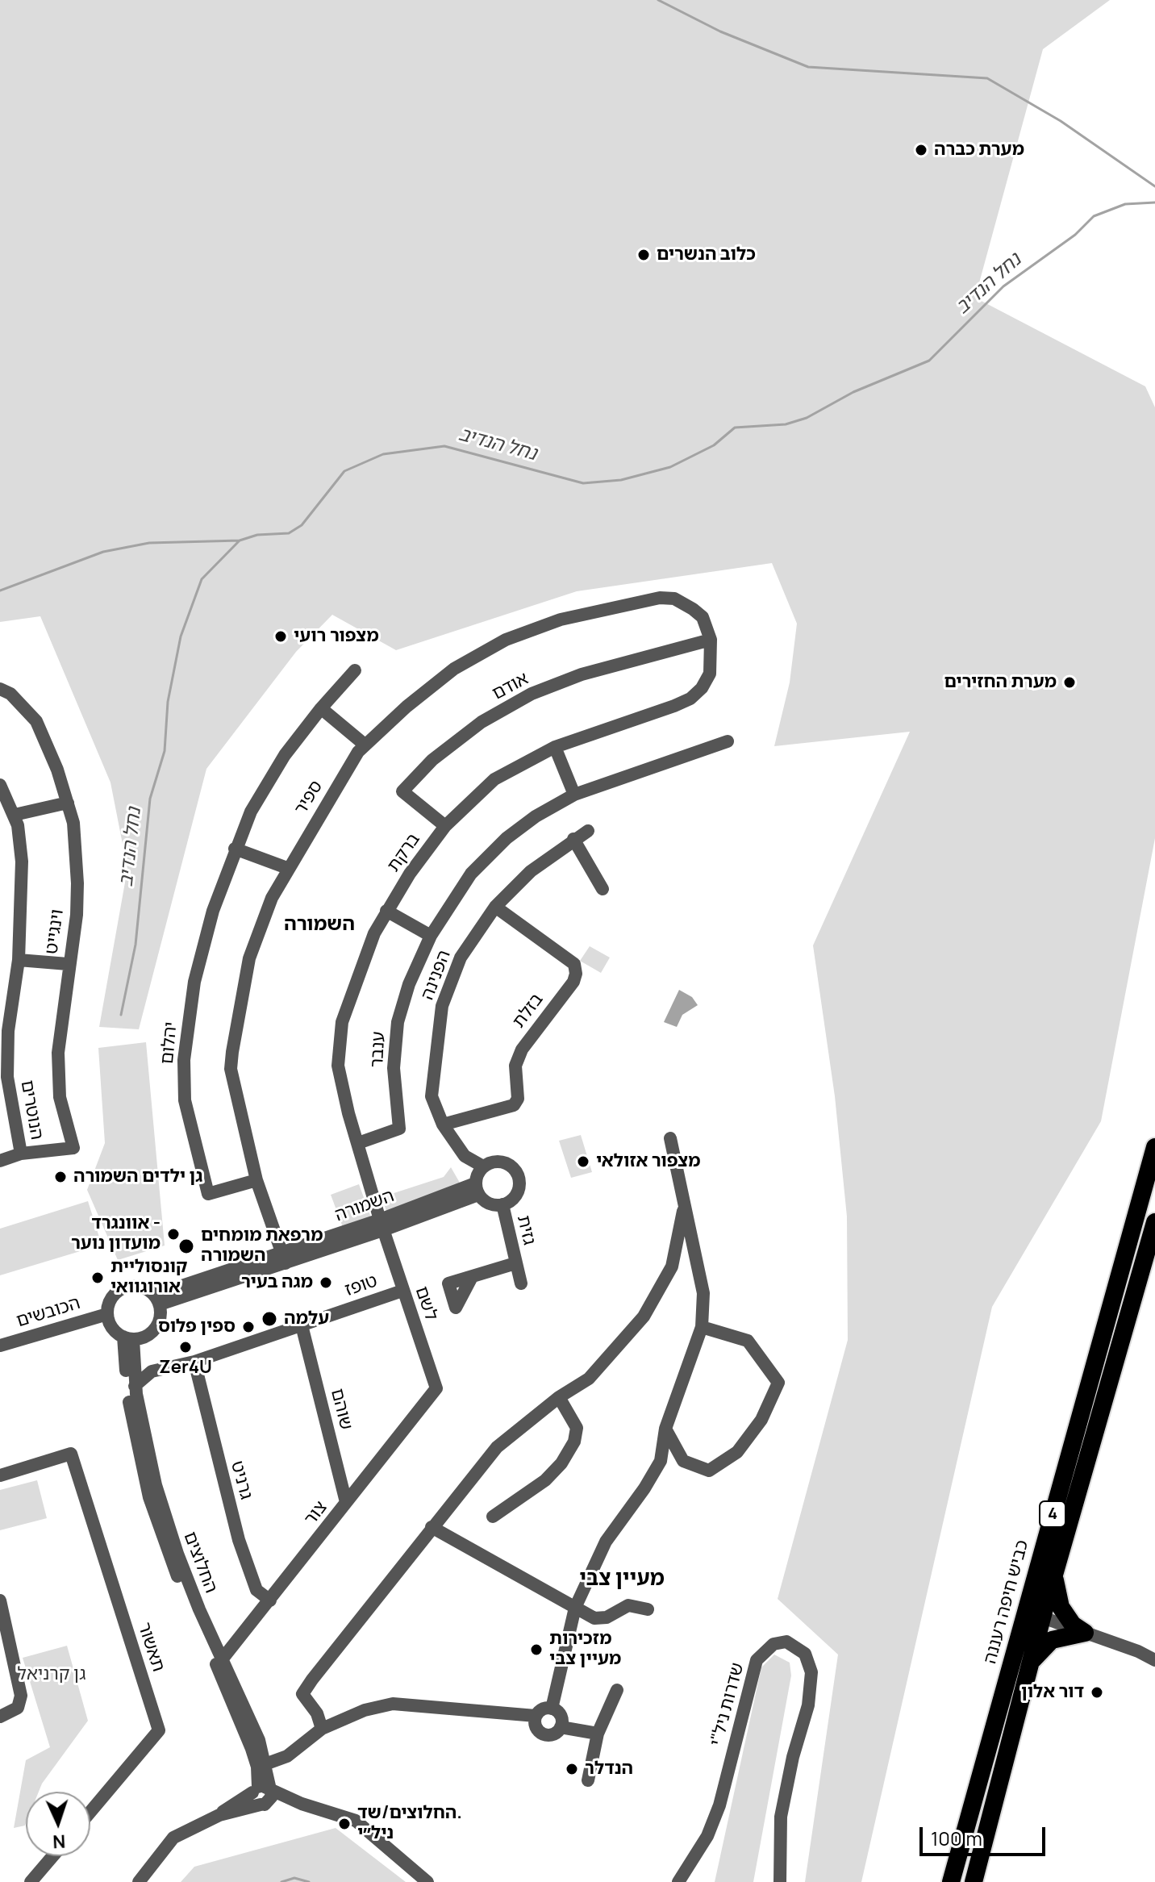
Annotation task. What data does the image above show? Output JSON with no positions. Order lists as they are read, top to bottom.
{
  "streets": {
    "highway": ["4", "כביש חיפה רעננה"],
    "street": [
      "אודם",
      "ספיר",
      "ברקת",
      "וינגייט",
      "הפנינה",
      "בזלת",
      "יהלום",
      "ענבר",
      "הנוטרים",
      "השמורה",
      "גזית",
      "טופז",
      "לשם",
      "הכובשים",
      "שוהם",
      "גרניט",
      "צור",
      "החלוצים",
      "תאשור",
      "שדרות ניל\"י"
    ]
  },
  "crossings": [
    ["אודם", "ספיר"],
    ["אודם", "ברקת"],
    ["ספיר", "ברקת"],
    ["ספיר", "יהלום"],
    ["ספיר", "השמורה"],
    ["ברקת", "ענבר"],
    ["ברקת", "השמורה"],
    ["ברקת", "לשם"],
    ["וינגייט", "הנוטרים"],
    ["הפנינה", "בזלת"],
    ["הפנינה", "השמורה"],
    ["הפנינה", "גזית"],
    ["השמורה", "גזית"],
    ["השמורה", "לשם"],
    ["השמורה", "הכובשים"],
    ["השמורה", "החלוצים"],
    ["טופז", "לשם"],
    ["טופז", "שוהם"],
    ["טופז", "גרניט"],
    ["טופז", "החלוצים"],
    ["לשם", "צור"],
    ["הכובשים", "החלוצים"],
    ["שוהם", "צור"],
    ["גרניט", "צור"],
    ["צור", "החלוצים"]
  ],
  "districts": ["השמורה", "מעיין צבי"],
  "water": ["נחל הנדיב"],
  "parks": ["גן קרניאל"],
  "places": [
    "מערת כברה",
    "כלוב הנשרים",
    "מצפור רועי",
    "מערת החזירים",
    "מצפור אזולאי",
    "גן ילדים השמורה",
    "אוונגרד - מועדון נוער",
    "מרפאת מומחים השמורה",
    "קונסוליית אורוגוואי",
    "מגה בעיר",
    "עלמה",
    "ספין פלוס",
    "Zer4U",
    "מזכירות מעיין צבי",
    "דור אלון",
    "הנדלר",
    "החלוצים/שד. ניל״י"
  ],
  "scale_bar": "100 m",
  "north": "bottom"
}
